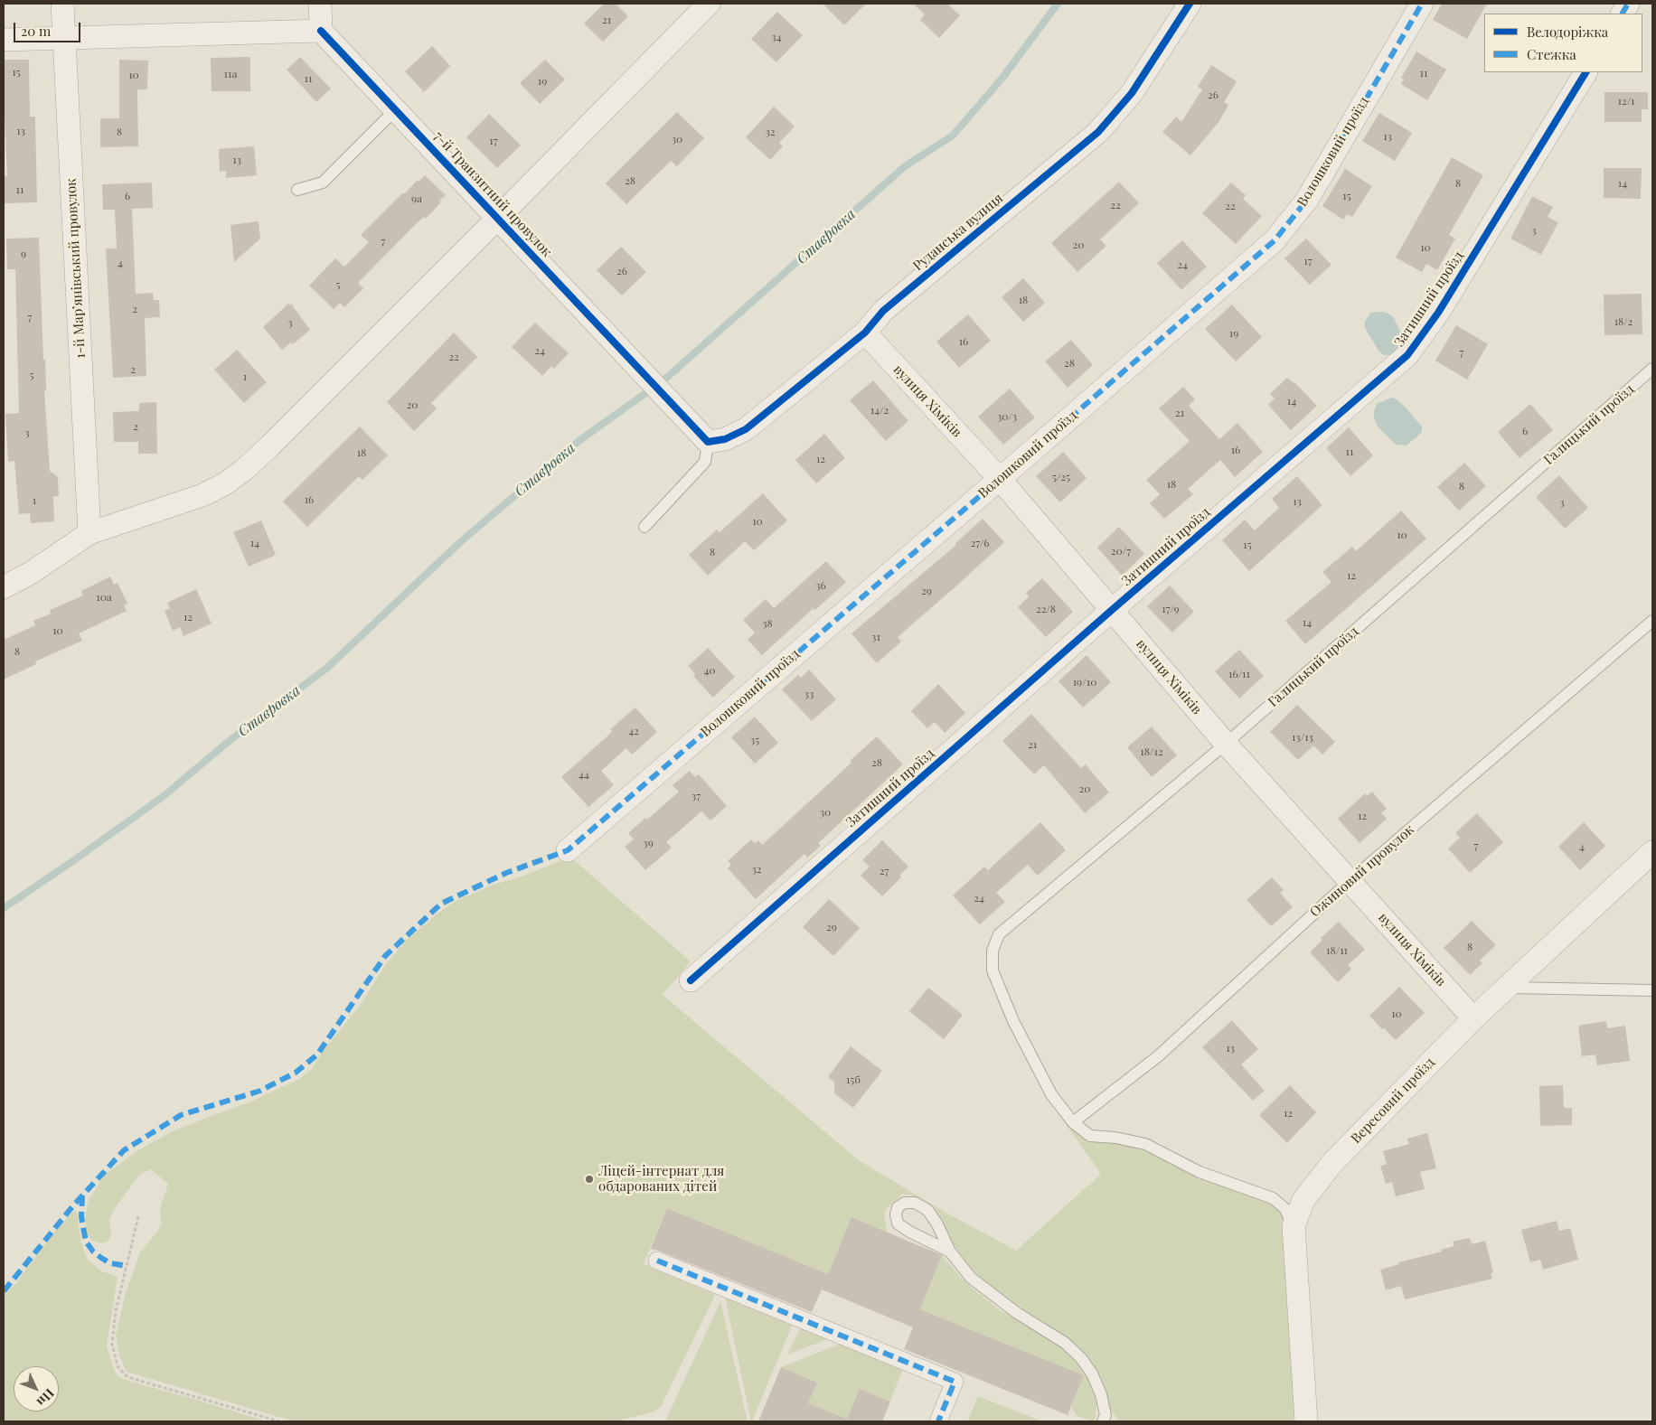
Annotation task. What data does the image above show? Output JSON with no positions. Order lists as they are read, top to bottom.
{
  "streets": {
    "street": [
      "Волошковий проїзд",
      "7-й Транзитний провулок",
      "Руданська вулиця",
      "1-й Марʼянівський провулок",
      "Затишний проїзд",
      "вулиця Хіміків",
      "Вересовий проїзд"
    ],
    "lane": ["Галицький проїзд", "Ожиновий провулок"]
  },
  "crossings": [
    ["Волошковий проїзд", "вулиця Хіміків"],
    ["7-й Транзитний провулок", "Руданська вулиця"],
    ["7-й Транзитний провулок", "1-й Марʼянівський провулок"],
    ["Руданська вулиця", "вулиця Хіміків"],
    ["Затишний проїзд", "вулиця Хіміків"],
    ["вулиця Хіміків", "Галицький проїзд"],
    ["вулиця Хіміків", "Ожиновий провулок"],
    ["вулиця Хіміків", "Вересовий проїзд"],
    ["Галицький проїзд", "Ожиновий провулок"]
  ],
  "water": ["Ставровка"],
  "places": ["Ліцей-інтернат для обдарованих дітей"],
  "house_numbers": [
    "21",
    "34",
    "15",
    "11",
    "11а",
    "10",
    "11",
    "19",
    "26",
    "12/1",
    "13",
    "8",
    "32",
    "13",
    "30",
    "17",
    "13",
    "28",
    "8",
    "14",
    "11",
    "6",
    "15",
    "9а",
    "22",
    "22",
    "3",
    "7",
    "20",
    "10",
    "9",
    "17",
    "4",
    "24",
    "26",
    "5",
    "18",
    "2",
    "7",
    "18/2",
    "3",
    "19",
    "16",
    "24",
    "7",
    "22",
    "28",
    "2",
    "5",
    "1",
    "14",
    "20",
    "14/2",
    "21",
    "30/3",
    "2",
    "6",
    "3",
    "16",
    "11",
    "18",
    "12",
    "5/25",
    "18",
    "8",
    "16",
    "1",
    "13",
    "3",
    "10",
    "10",
    "14",
    "27/6",
    "15",
    "20/7",
    "8",
    "12",
    "36",
    "29",
    "10а",
    "22/8",
    "17/9",
    "12",
    "14",
    "38",
    "10",
    "31",
    "8",
    "40",
    "16/11",
    "19/10",
    "33",
    "42",
    "13/13",
    "35",
    "21",
    "18/12",
    "28",
    "44",
    "20",
    "37",
    "30",
    "12",
    "39",
    "7",
    "4",
    "32",
    "27",
    "24",
    "29",
    "8",
    "18/11",
    "10",
    "13",
    "15б",
    "12"
  ],
  "legend": ["Велодоріжка", "Стежка"],
  "scale_bar": "20 m",
  "north": "bottom right"
}
